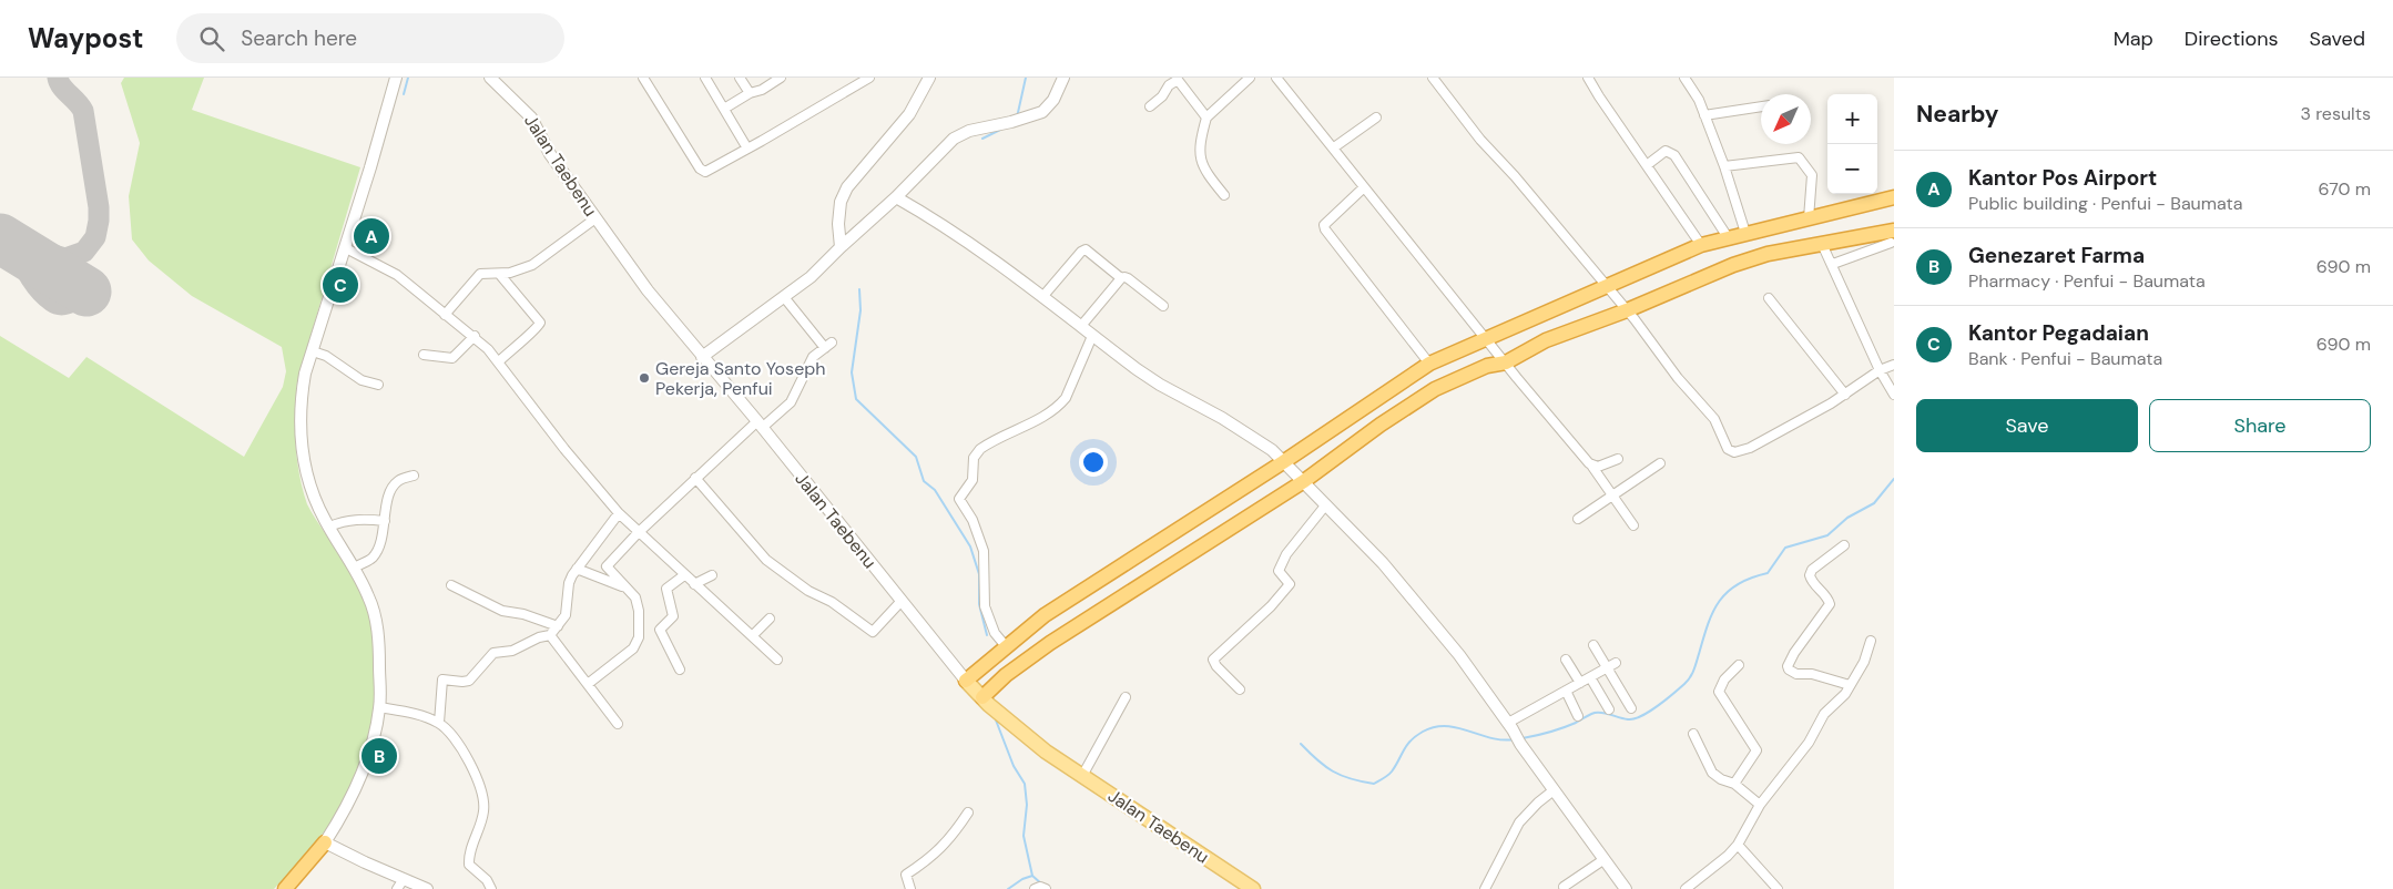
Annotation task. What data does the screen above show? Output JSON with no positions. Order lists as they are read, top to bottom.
{
  "streets": {
    "main road": ["Jalan Taebenu"]
  },
  "places": ["Gereja Santo Yoseph Pekerja, Penfui"],
  "north": "bottom left",
  "page": {
    "header": "Waypost",
    "search": "Search here",
    "nav": ["Map", "Directions", "Saved"],
    "heading": ["Nearby", "3 results"],
    "map_buttons": ["+", "−"],
    "list": [
      {
        "mark": "A",
        "name": "Kantor Pos Airport",
        "note": "Public building · Penfui - Baumata",
        "value": "670 m"
      },
      {
        "mark": "B",
        "name": "Genezaret Farma",
        "note": "Pharmacy · Penfui - Baumata",
        "value": "690 m"
      },
      {
        "mark": "C",
        "name": "Kantor Pegadaian",
        "note": "Bank · Penfui - Baumata",
        "value": "690 m"
      }
    ],
    "pins": ["A", "C", "B"],
    "buttons": ["Save", "Share"]
  }
}
